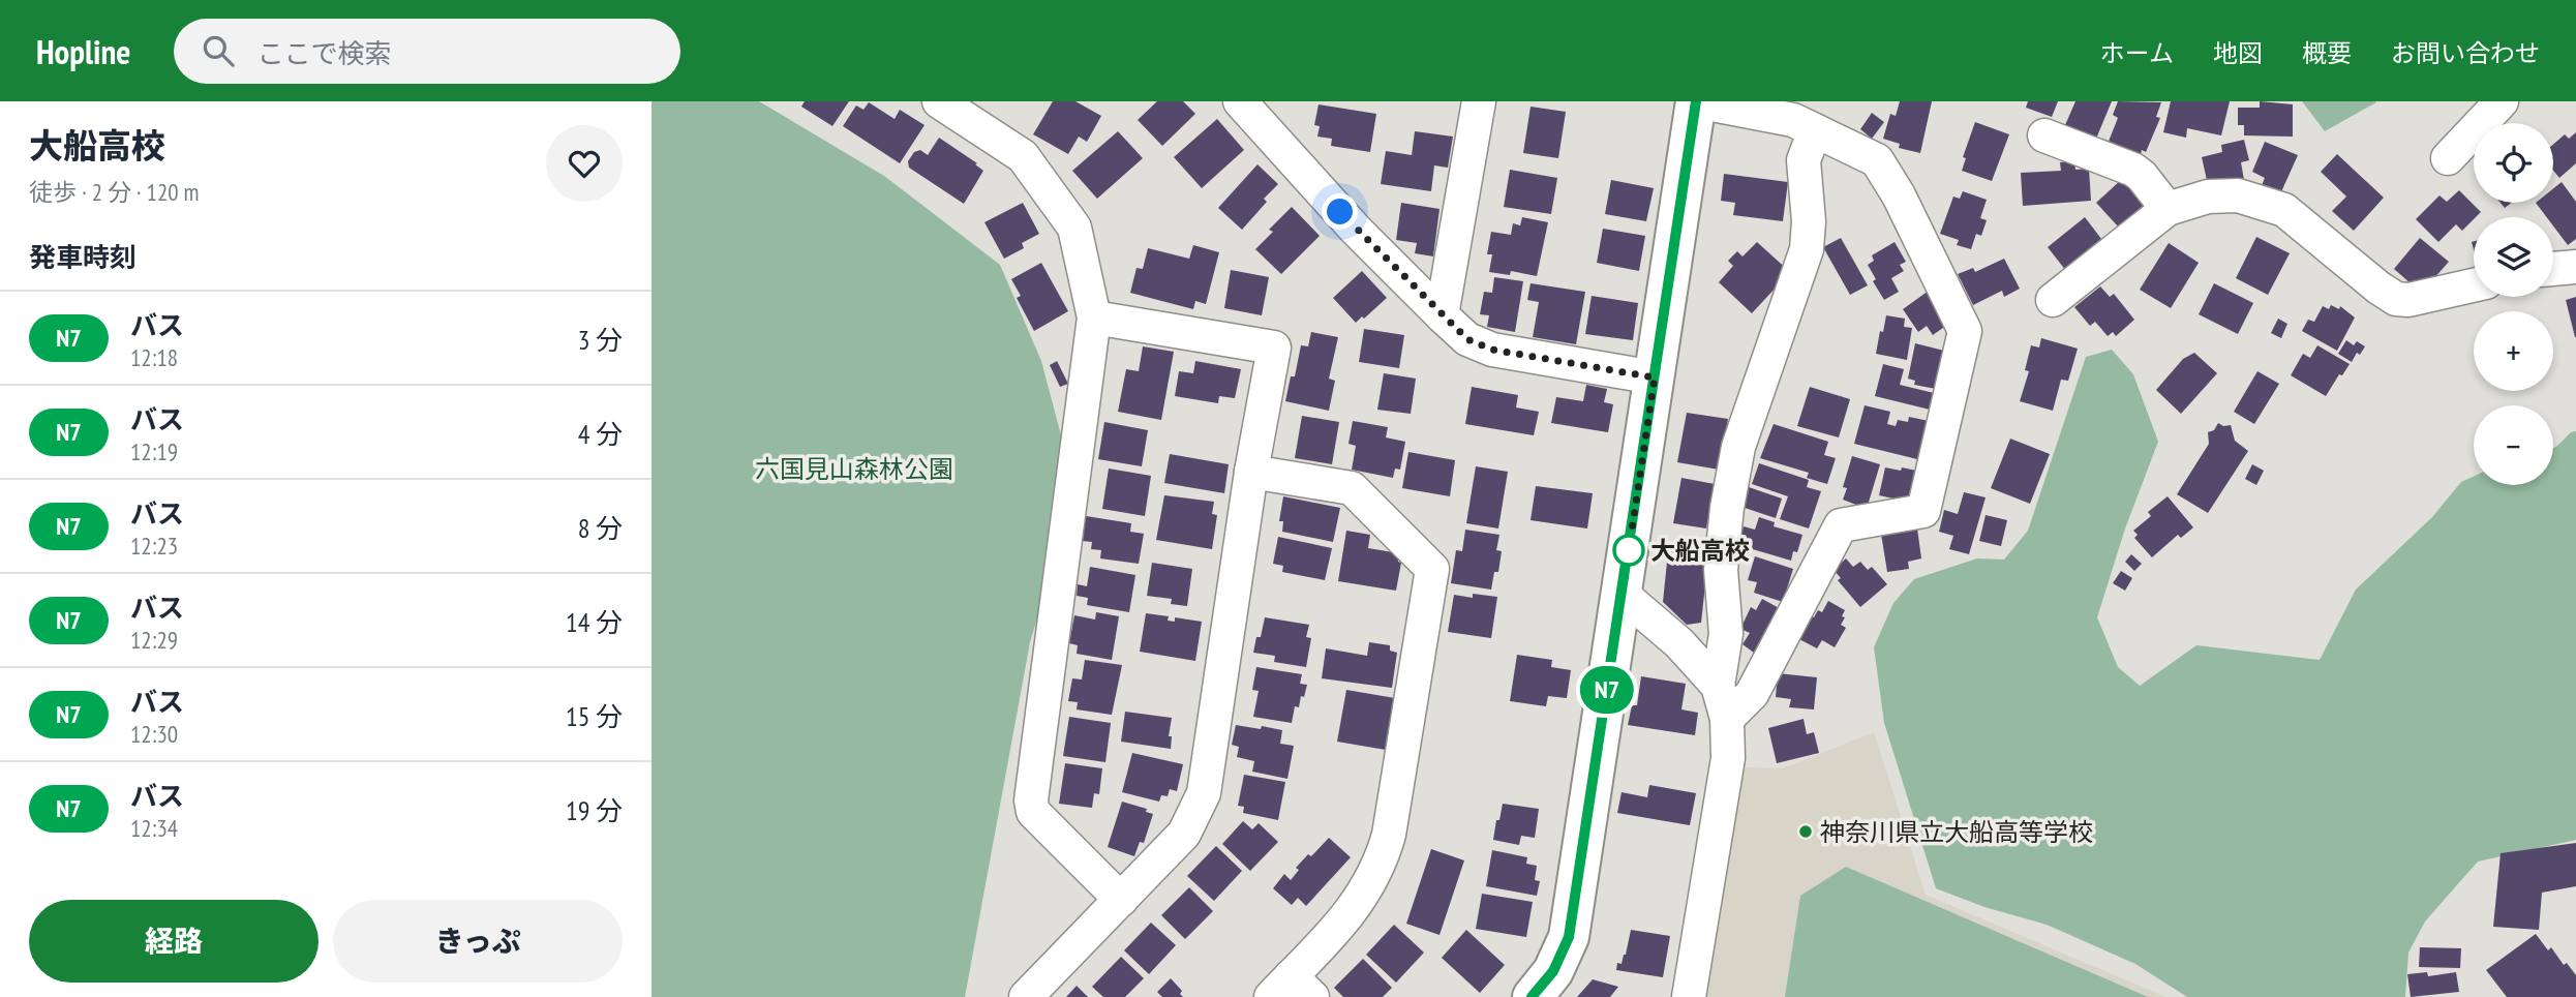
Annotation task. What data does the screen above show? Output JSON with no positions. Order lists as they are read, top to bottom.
{
  "parks": ["六国見山森林公園"],
  "places": ["大船高校", "神奈川県立大船高等学校"],
  "lines": ["bus line N7"],
  "page": {
    "header": "Hopline",
    "search": "ここで検索",
    "nav": [
      "ホーム",
      "地図",
      "概要",
      "お問い合わせ"
    ],
    "heading": [
      ["大船高校", "徒歩 · 2 分 · 120 m"],
      "発車時刻"
    ],
    "on_map": "N7",
    "map_buttons": ["+", "−"],
    "list": [
      {
        "mark": "N7",
        "name": "バス",
        "note": "12:18",
        "value": "3 分"
      },
      {
        "mark": "N7",
        "name": "バス",
        "note": "12:19",
        "value": "4 分"
      },
      {
        "mark": "N7",
        "name": "バス",
        "note": "12:23",
        "value": "8 分"
      },
      {
        "mark": "N7",
        "name": "バス",
        "note": "12:29",
        "value": "14 分"
      },
      {
        "mark": "N7",
        "name": "バス",
        "note": "12:30",
        "value": "15 分"
      },
      {
        "mark": "N7",
        "name": "バス",
        "note": "12:34",
        "value": "19 分"
      }
    ],
    "buttons": ["経路", "きっぷ"]
  }
}
